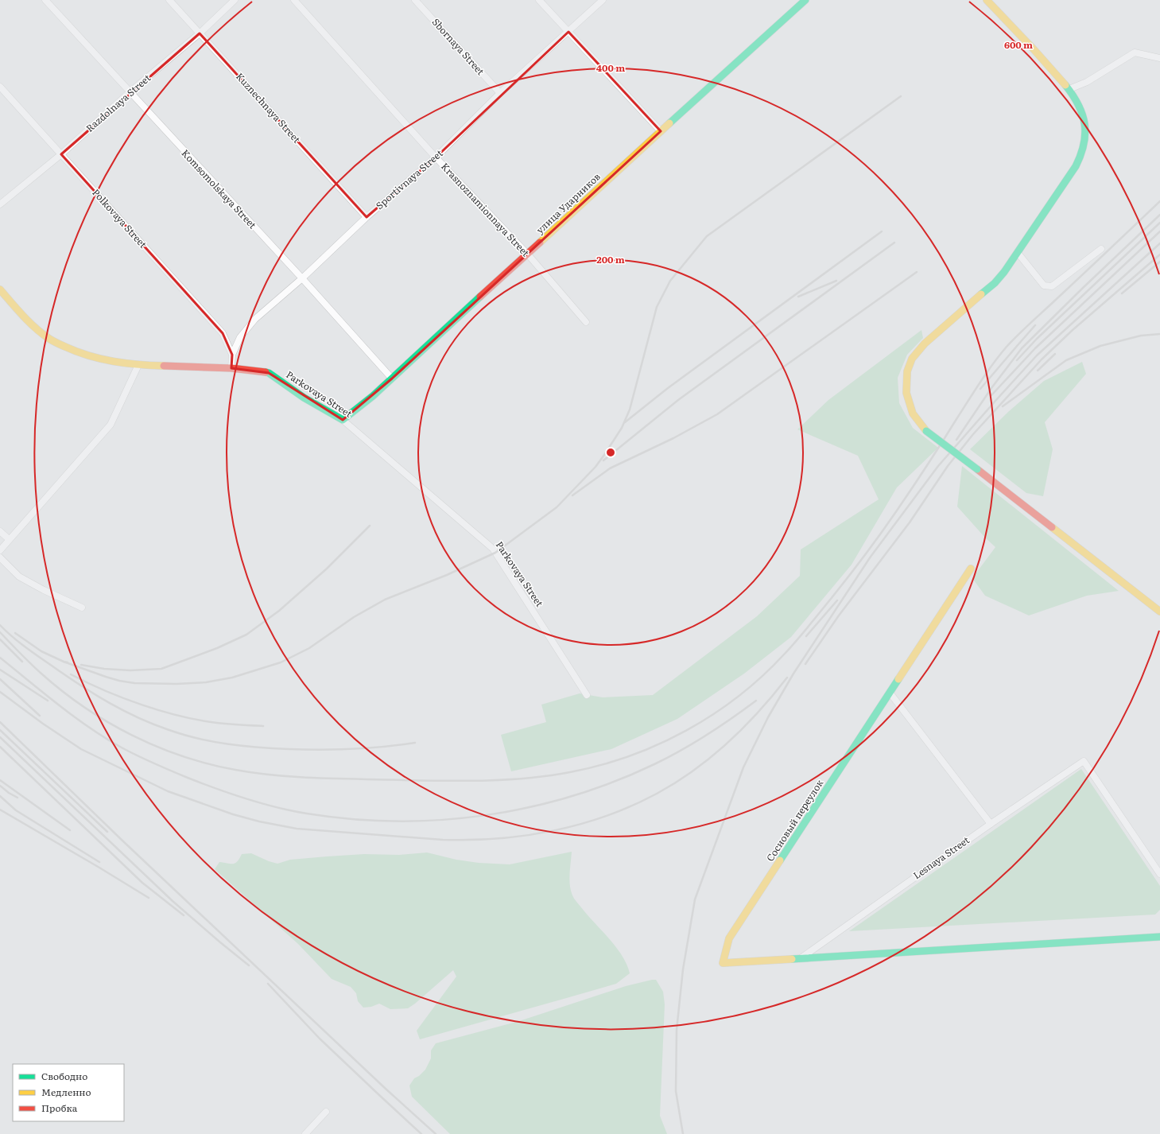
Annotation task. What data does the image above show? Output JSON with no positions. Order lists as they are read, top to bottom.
{
  "streets": {
    "main road": ["улица Ударников", "Parkovaya Street", "Сосновый переулок"],
    "street": [
      "Sbornaya Street",
      "Razdolnaya Street",
      "Kuznechnaya Street",
      "Sportivnaya Street",
      "Komsomolskaya Street",
      "Krasnoznamionnaya Street",
      "Polkovaya Street",
      "Lesnaya Street"
    ]
  },
  "crossings": [
    ["Sbornaya Street", "Sportivnaya Street"],
    ["Razdolnaya Street", "Kuznechnaya Street"],
    ["Razdolnaya Street", "Komsomolskaya Street"],
    ["Razdolnaya Street", "Polkovaya Street"],
    ["Kuznechnaya Street", "Sportivnaya Street"],
    ["Sportivnaya Street", "Komsomolskaya Street"],
    ["Sportivnaya Street", "Krasnoznamionnaya Street"],
    ["Sportivnaya Street", "Polkovaya Street"],
    ["Sportivnaya Street", "Parkovaya Street"],
    ["Komsomolskaya Street", "улица Ударников"],
    ["улица Ударников", "Krasnoznamionnaya Street"],
    ["улица Ударников", "Parkovaya Street"],
    ["Сосновый переулок", "Lesnaya Street"]
  ],
  "legend": ["Свободно", "Медленно", "Пробка"],
  "rings": ["600 m", "400 m", "200 m"]
}
